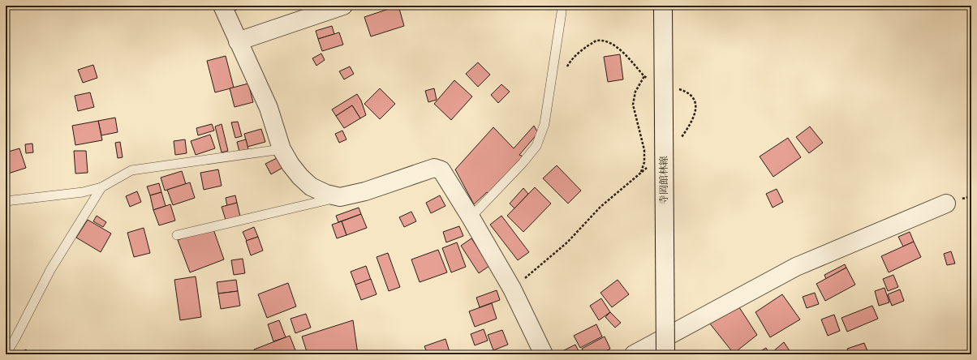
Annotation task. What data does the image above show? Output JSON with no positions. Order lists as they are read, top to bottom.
{
  "streets": {
    "street": ["寺岡館林線"]
  }
}
